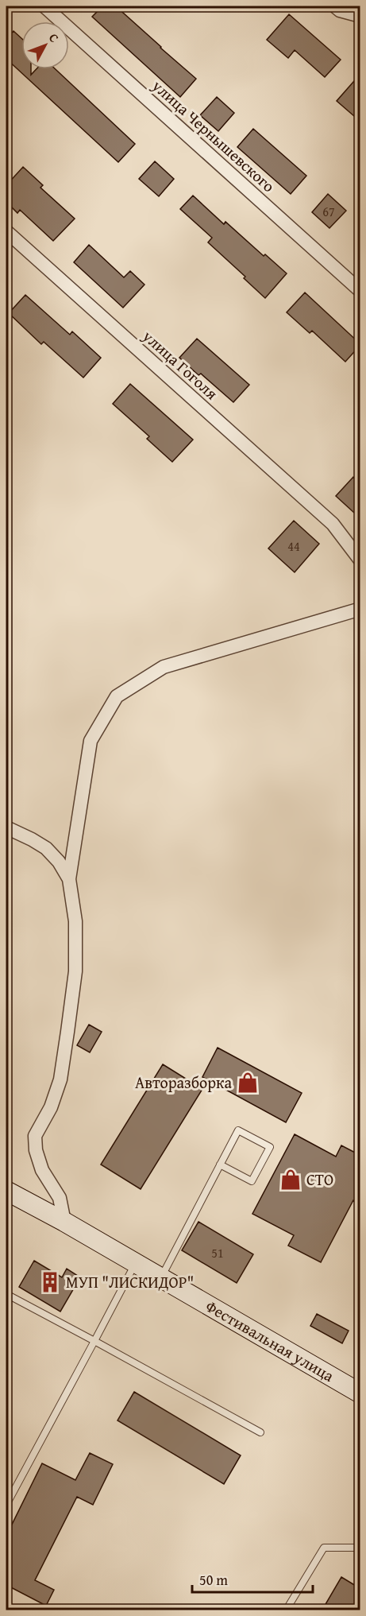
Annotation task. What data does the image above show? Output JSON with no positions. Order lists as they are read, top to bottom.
{
  "streets": {
    "main road": ["Фестивальная улица"],
    "street": ["улица Чернышевского", "улица Гоголя"]
  },
  "places": {
    "shop": ["Авторазборка", "СТО"],
    "building": ["МУП \"ЛИСКИДОР\""]
  },
  "house_numbers": ["67", "44", "51"],
  "scale_bar": "50 m",
  "north": "top right"
}
